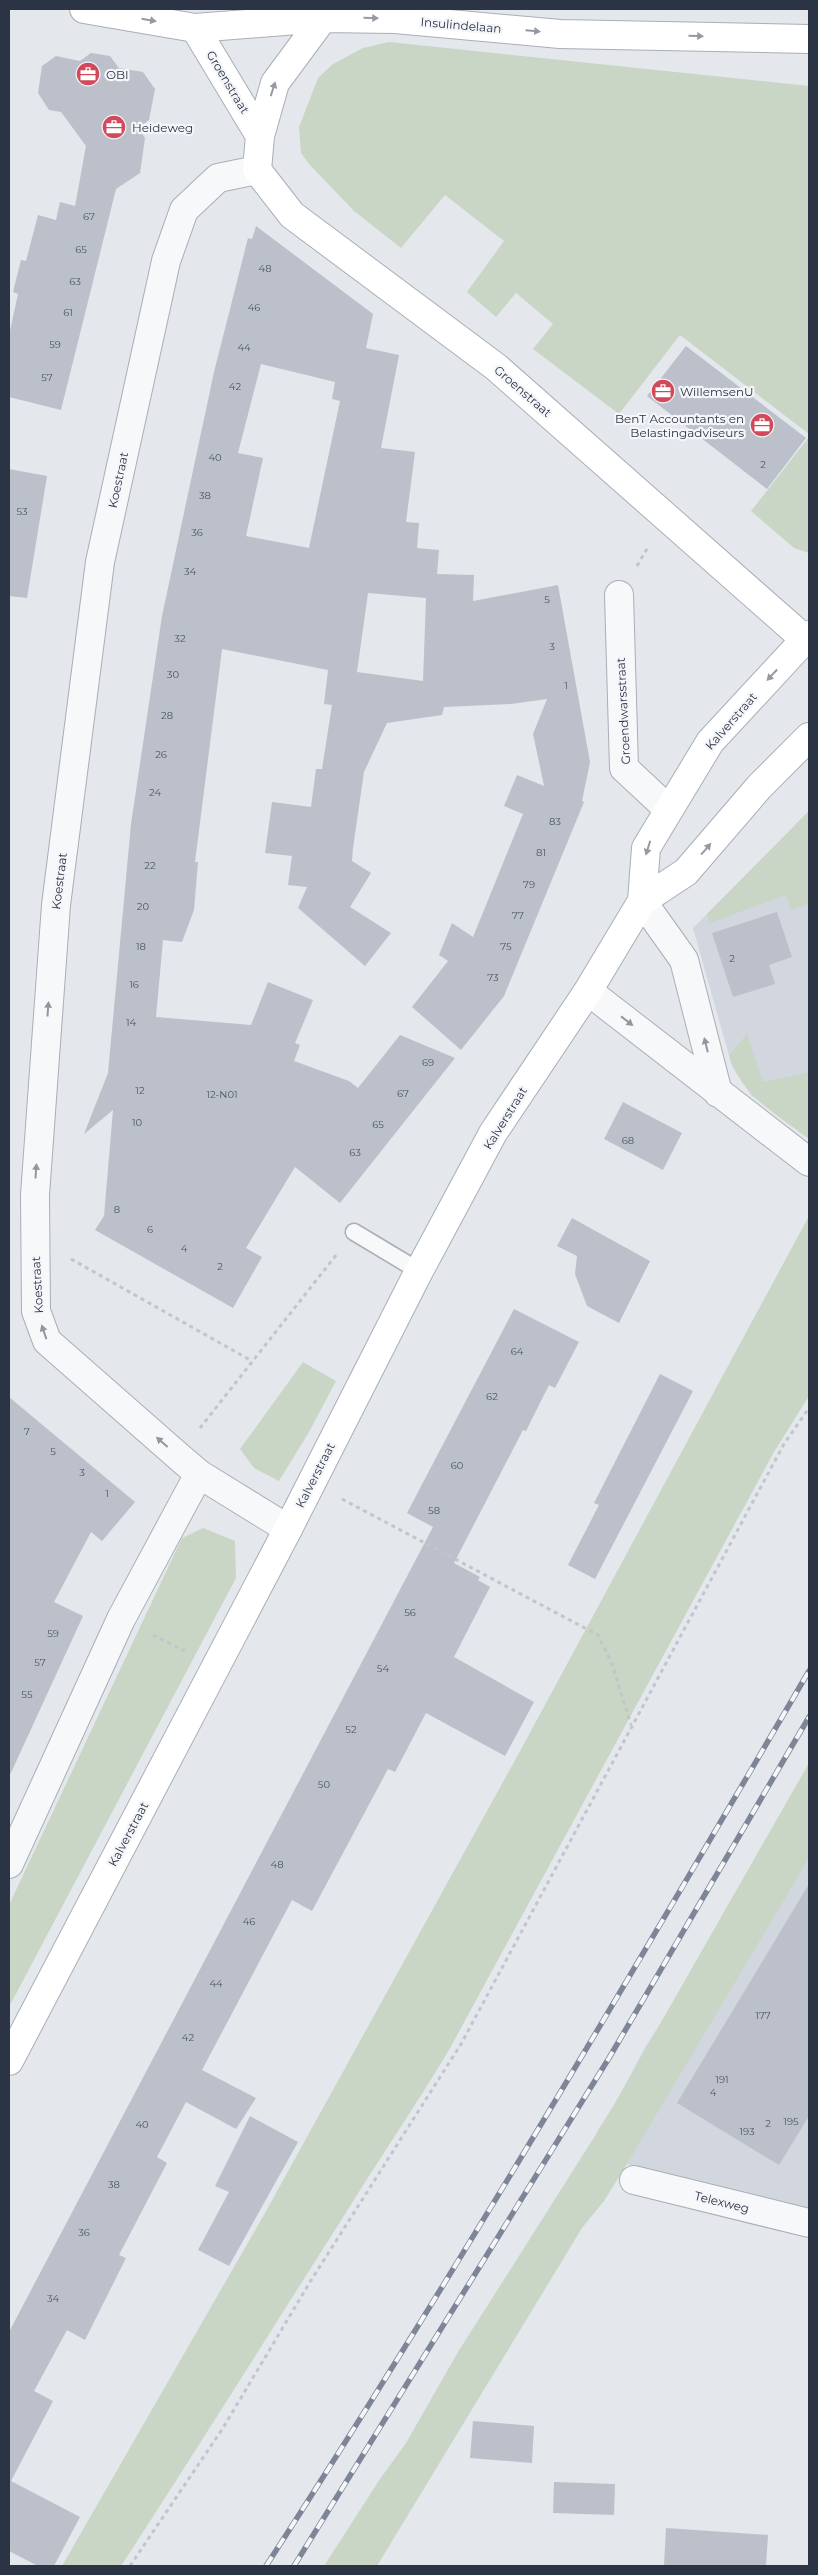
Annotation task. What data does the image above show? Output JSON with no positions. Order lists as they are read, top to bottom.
{
  "streets": {
    "street": [
      "Insulindelaan",
      "Groenstraat",
      "Koestraat",
      "Groendwarsstraat",
      "Kalverstraat",
      "Telexweg"
    ]
  },
  "crossings": [
    ["Insulindelaan", "Groenstraat"],
    ["Groenstraat", "Koestraat"],
    ["Groenstraat", "Kalverstraat"],
    ["Koestraat", "Kalverstraat"],
    ["Groendwarsstraat", "Kalverstraat"]
  ],
  "one_way": ["Insulindelaan", "Koestraat"],
  "places": {
    "office": [
      "OBI",
      "Heideweg",
      "WillemsenU",
      "BenT Accountants en Belastingadviseurs"
    ]
  },
  "house_numbers": [
    "67",
    "65",
    "48",
    "63",
    "46",
    "61",
    "59",
    "44",
    "57",
    "42",
    "40",
    "2",
    "38",
    "53",
    "36",
    "34",
    "5",
    "32",
    "3",
    "30",
    "1",
    "28",
    "26",
    "24",
    "83",
    "81",
    "22",
    "79",
    "20",
    "77",
    "18",
    "75",
    "2",
    "73",
    "16",
    "14",
    "69",
    "12",
    "67",
    "12-N01",
    "10",
    "65",
    "68",
    "63",
    "8",
    "6",
    "4",
    "2",
    "64",
    "62",
    "7",
    "5",
    "60",
    "3",
    "1",
    "58",
    "56",
    "59",
    "57",
    "54",
    "55",
    "52",
    "50",
    "48",
    "46",
    "44",
    "177",
    "42",
    "191",
    "4",
    "195",
    "2",
    "40",
    "193",
    "38",
    "36",
    "34"
  ]
}
